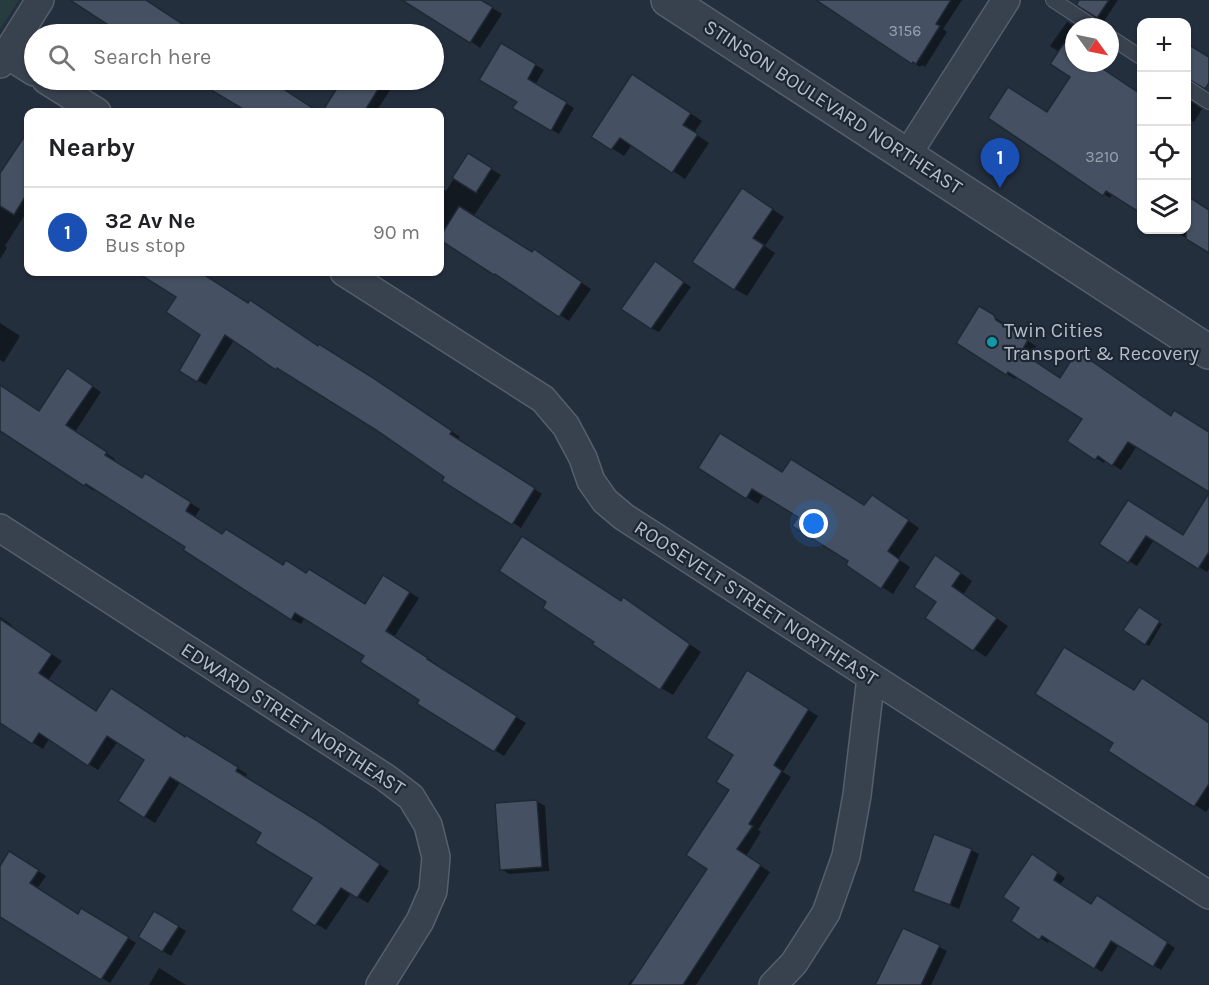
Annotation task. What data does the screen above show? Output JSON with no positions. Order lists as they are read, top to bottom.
{
  "streets": {
    "street": ["STINSON BOULEVARD NORTHEAST", "ROOSEVELT STREET NORTHEAST", "EDWARD STREET NORTHEAST"]
  },
  "places": ["Twin Cities Transport & Recovery"],
  "house_numbers": ["3156", "3210"],
  "north": "bottom right",
  "page": {
    "map_buttons": ["+", "−"],
    "search": "Search here",
    "heading": "Nearby",
    "pins": "1",
    "list": [
      {
        "mark": "1",
        "name": "32 Av Ne",
        "note": "Bus stop",
        "value": "90 m"
      }
    ]
  }
}
